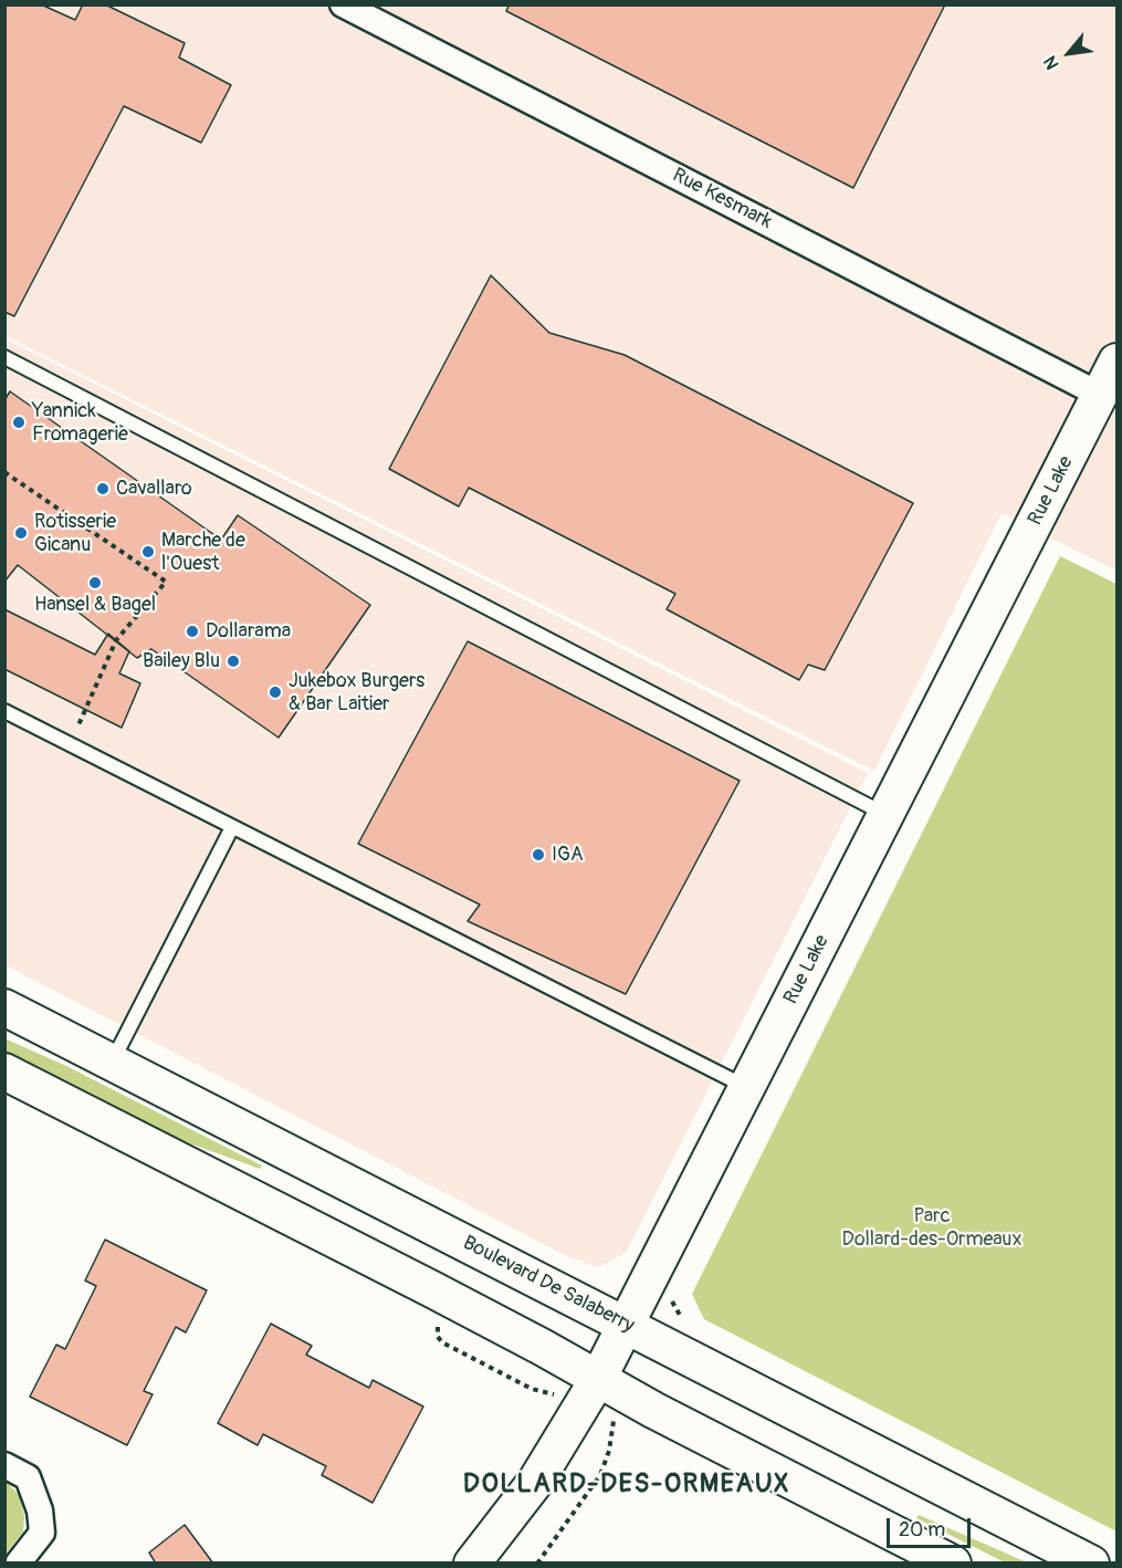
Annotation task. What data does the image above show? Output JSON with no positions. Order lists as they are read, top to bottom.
{
  "streets": {
    "street": ["Rue Kesmark", "Rue Lake", "Boulevard De Salaberry"]
  },
  "crossings": [
    ["Rue Kesmark", "Rue Lake"],
    ["Rue Lake", "Boulevard De Salaberry"]
  ],
  "districts": ["DOLLARD-DES-ORMEAUX"],
  "parks": ["Parc Dollard-des-Ormeaux"],
  "places": [
    "Yannick Fromagerie",
    "Cavallaro",
    "Rotisserie Gicanu",
    "Marche de l'Ouest",
    "Hansel & Bagel",
    "Dollarama",
    "Bailey Blu",
    "Jukebox Burgers & Bar Laitier",
    "IGA"
  ],
  "scale_bar": "20 m",
  "north": "bottom left"
}
